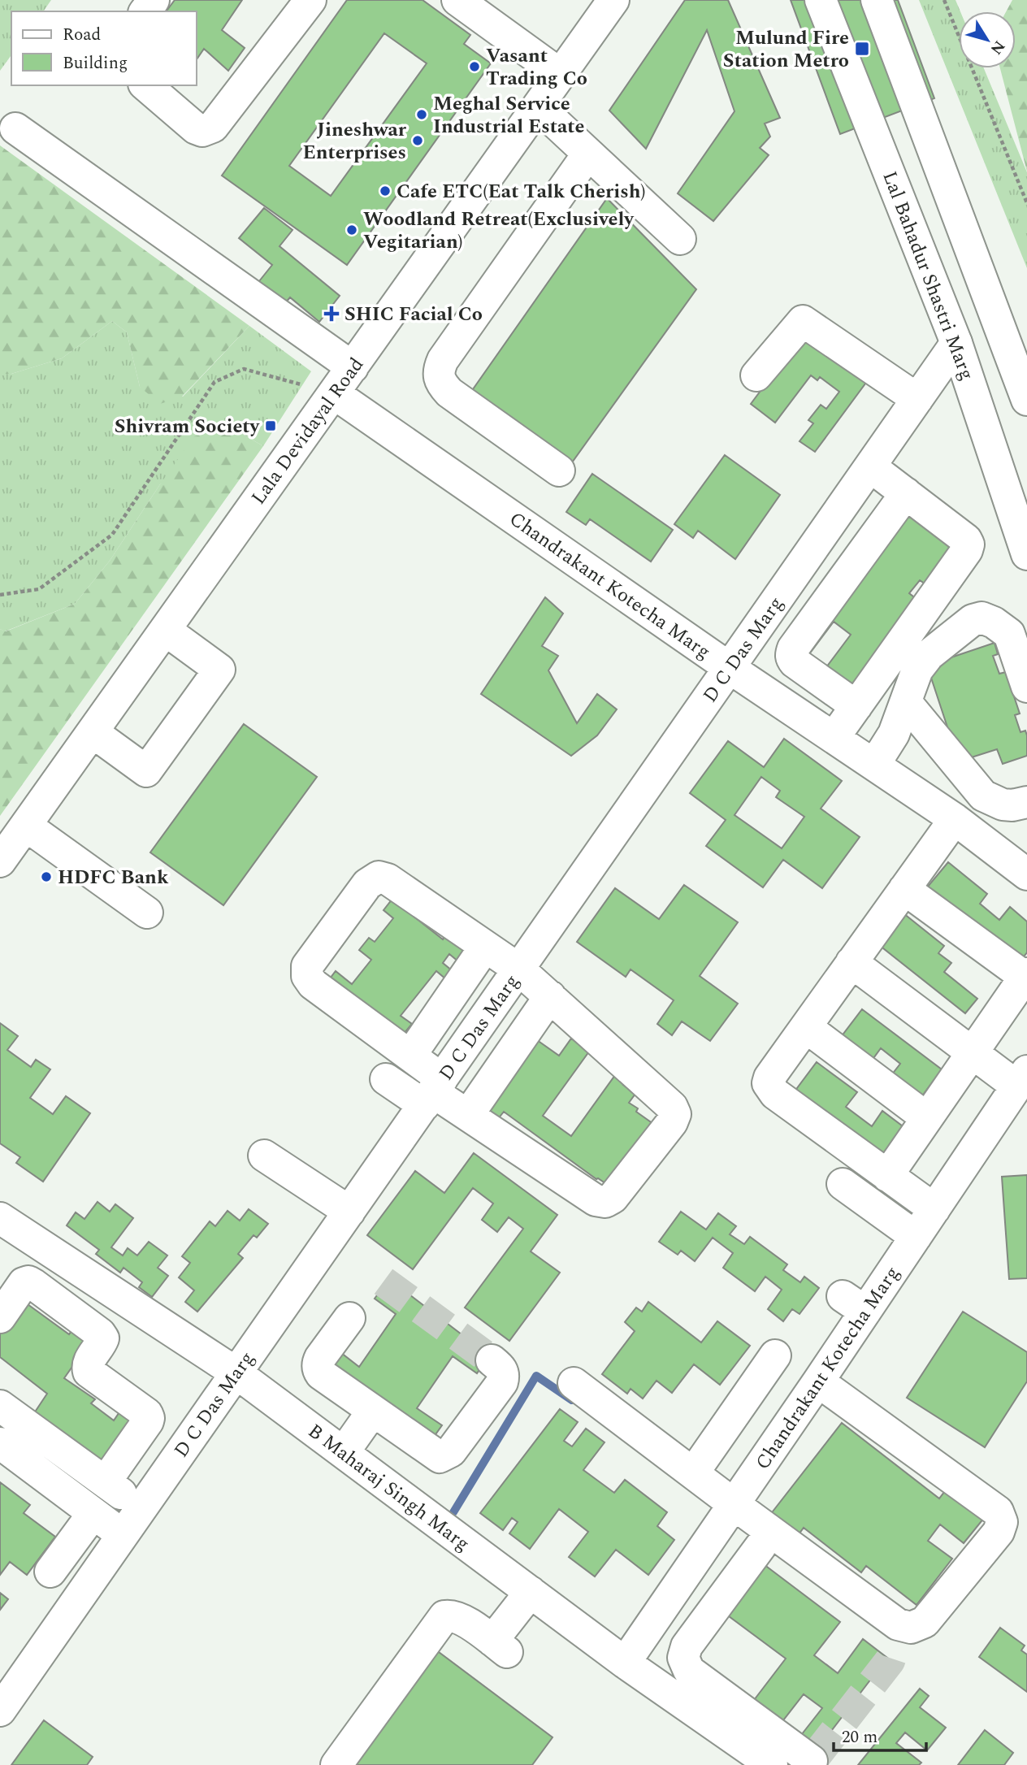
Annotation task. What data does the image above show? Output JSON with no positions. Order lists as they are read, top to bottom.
{
  "streets": {
    "street": [
      "Lal Bahadur Shastri Marg",
      "Lala Devidayal Road",
      "Chandrakant Kotecha Marg",
      "D C Das Marg",
      "B Maharaj Singh Marg"
    ]
  },
  "crossings": [
    ["Lal Bahadur Shastri Marg", "D C Das Marg"],
    ["Lala Devidayal Road", "Chandrakant Kotecha Marg"],
    ["Chandrakant Kotecha Marg", "D C Das Marg"],
    ["Chandrakant Kotecha Marg", "B Maharaj Singh Marg"],
    ["D C Das Marg", "B Maharaj Singh Marg"]
  ],
  "places": {
    "transit": ["Mulund Fire Station Metro", "Shivram Society"],
    "other": [
      "Vasant Trading Co",
      "Meghal Service Industrial Estate",
      "Jineshwar Enterprises",
      "Cafe ETC(Eat Talk Cherish)",
      "Woodland Retreat(Exclusively Vegitarian)",
      "HDFC Bank"
    ],
    "health": ["SHIC Facial Co"]
  },
  "legend": ["Road", "Building"],
  "scale_bar": "20 m",
  "north": "bottom right"
}
